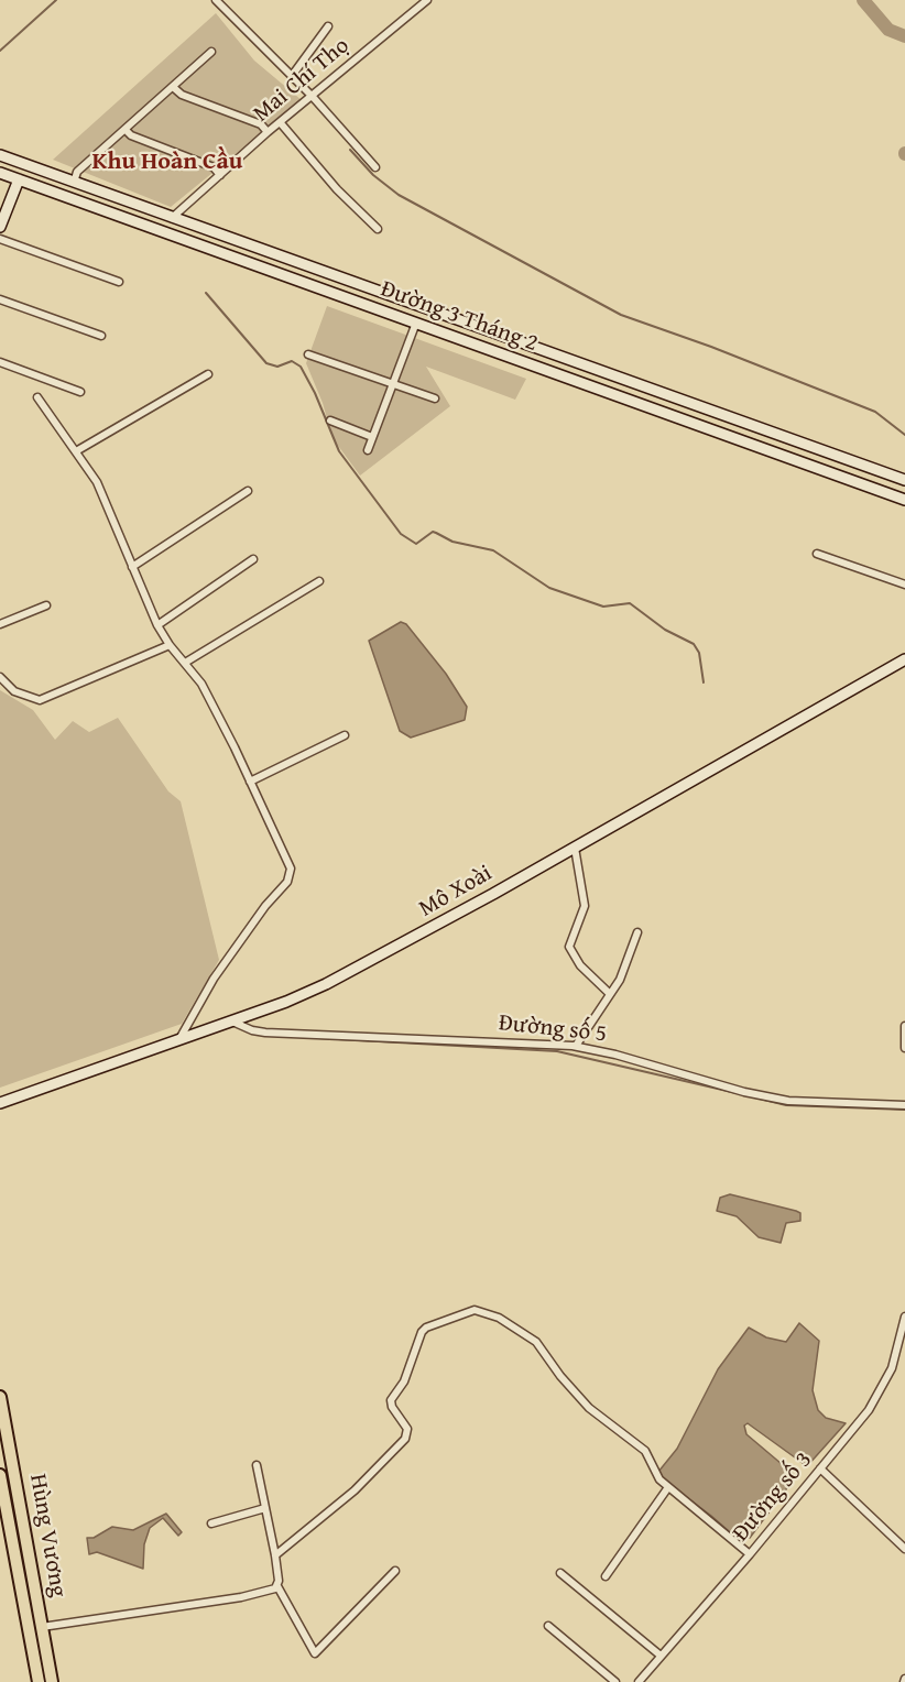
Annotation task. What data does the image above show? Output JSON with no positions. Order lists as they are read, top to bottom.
{
  "streets": {
    "main road": ["Đường 3 Tháng 2", "Mô Xoài", "Hùng Vương"],
    "street": ["Mai Chí Thọ", "Đường số 5", "Đường số 3"]
  },
  "crossings": [
    ["Mai Chí Thọ", "Đường 3 Tháng 2"],
    ["Mô Xoài", "Đường số 5"]
  ],
  "districts": ["Khu Hoàn Cầu"]
}
